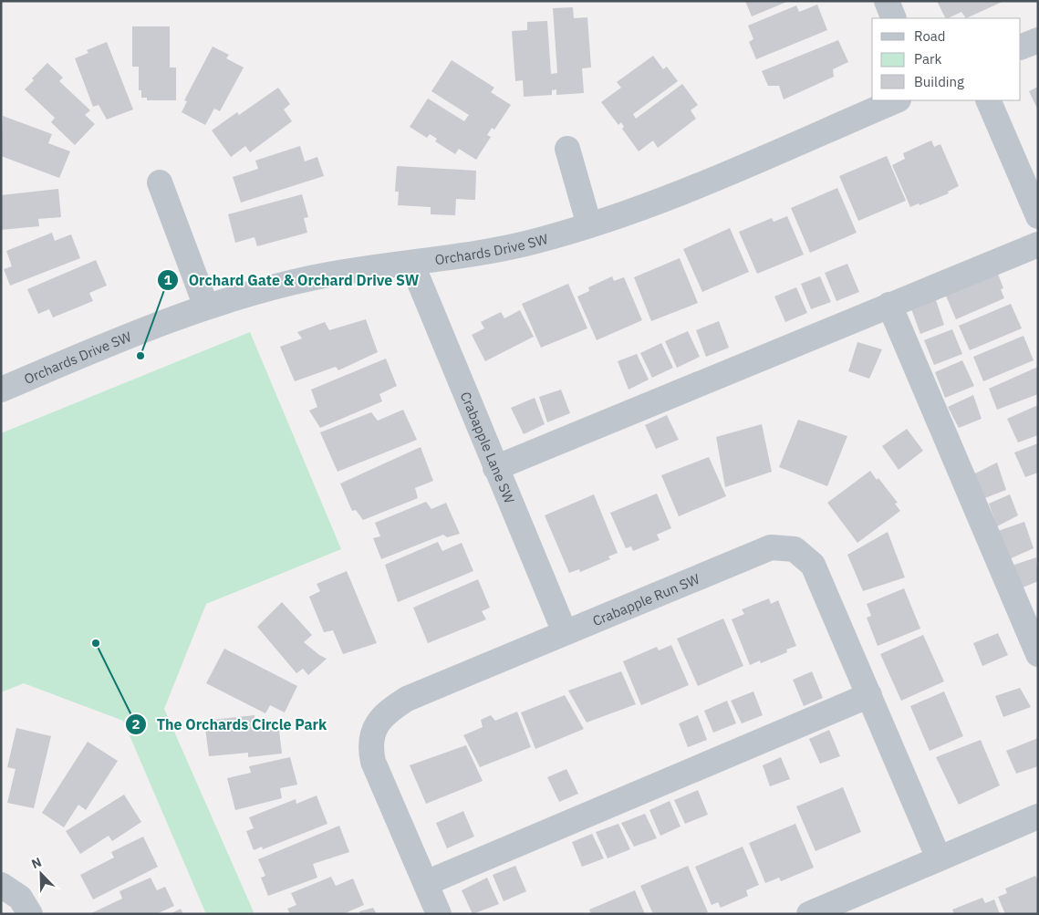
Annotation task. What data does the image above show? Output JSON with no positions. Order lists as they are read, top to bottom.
{
  "streets": {
    "street": ["Orchards Drive SW", "Crabapple Lane SW", "Crabapple Run SW"]
  },
  "crossings": [
    ["Orchards Drive SW", "Crabapple Lane SW"],
    ["Crabapple Lane SW", "Crabapple Run SW"]
  ],
  "places": ["Orchard Gate & Orchard Drive SW", "The Orchards Circle Park"],
  "legend": ["Road", "Park", "Building"],
  "north": "top left"
}
